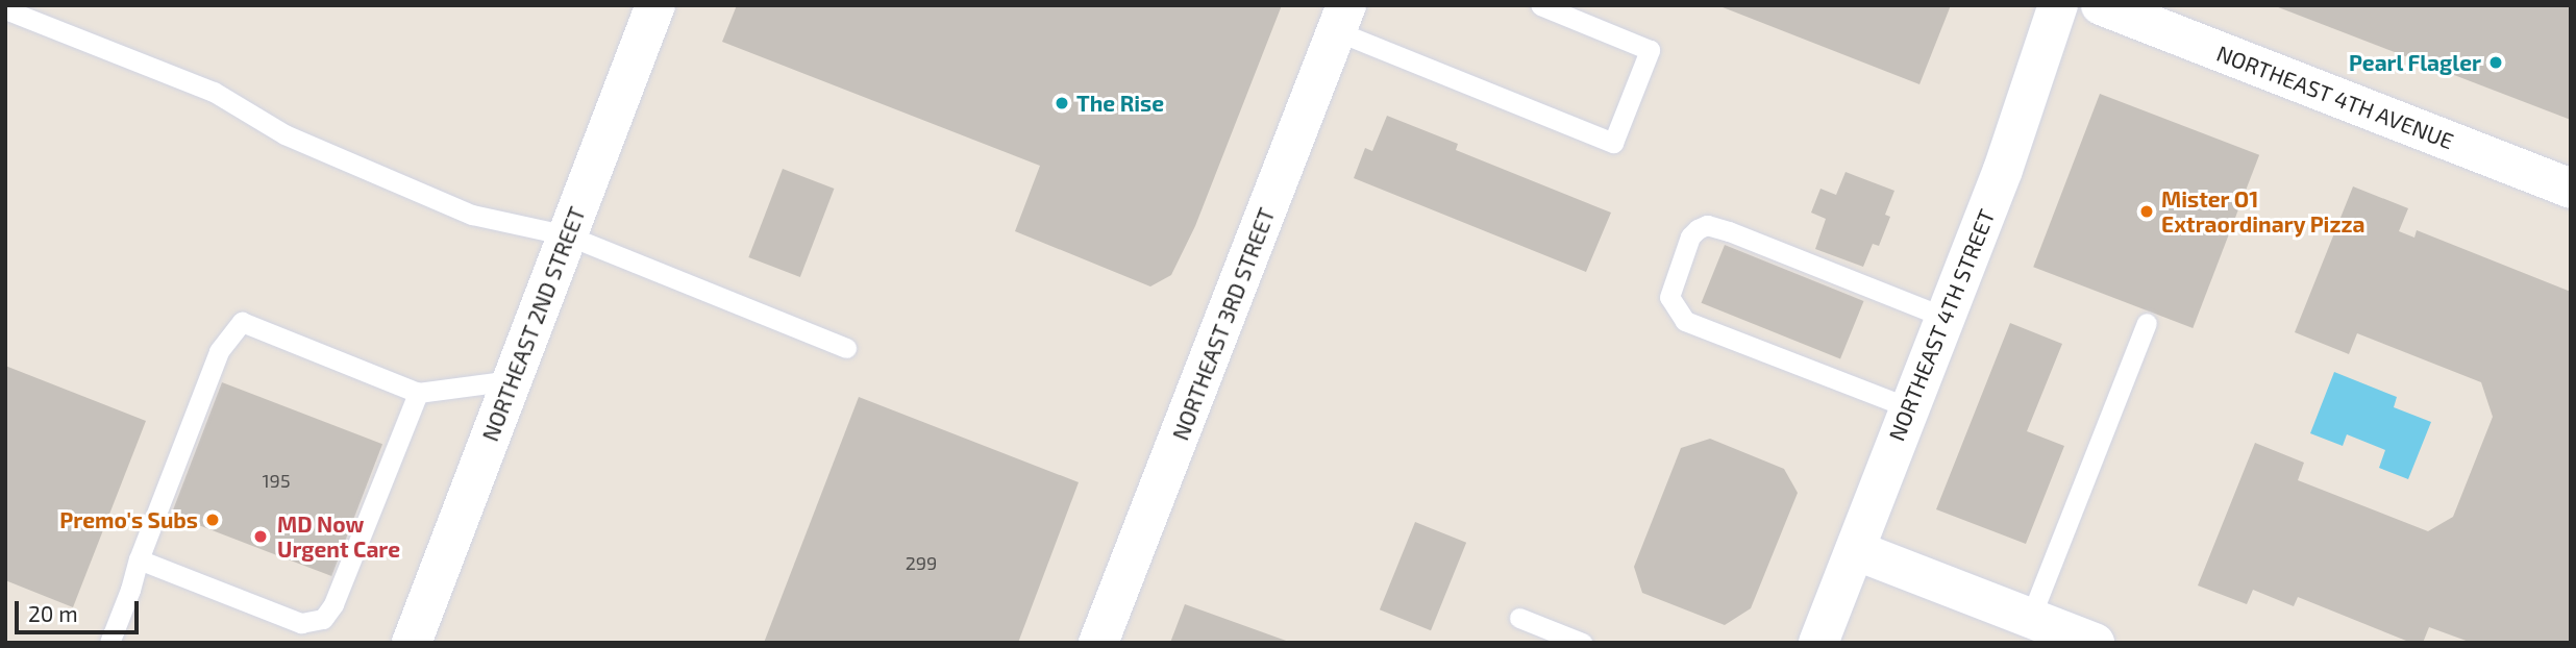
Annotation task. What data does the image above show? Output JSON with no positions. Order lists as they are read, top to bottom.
{
  "streets": {
    "street": [
      "NORTHEAST 4TH AVENUE",
      "NORTHEAST 2ND STREET",
      "NORTHEAST 3RD STREET",
      "NORTHEAST 4TH STREET"
    ]
  },
  "places": [
    "Pearl Flagler",
    "The Rise",
    "Mister O1 Extraordinary Pizza",
    "Premo's Subs",
    "MD Now Urgent Care"
  ],
  "house_numbers": ["195", "299"],
  "scale_bar": "20 m"
}
